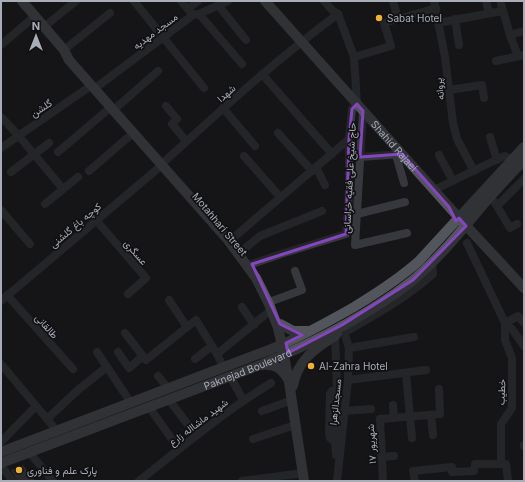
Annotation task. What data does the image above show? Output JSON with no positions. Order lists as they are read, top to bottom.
{
  "streets": {
    "main road": ["Shahid Rajaei", "Motahhari Street", "Paknejad Boulevard"],
    "street": [
      "مسجد مهدیه",
      "پروانه",
      "شهدا",
      "گلشن",
      "حاج شیخ علی فقیه خراسانی",
      "کوچه باغ گلشنی",
      "عسگری",
      "طالقانی",
      "خطیب",
      "مسجدالزهرا",
      "شهید ماشااله زارع",
      "۱۷ شهریور"
    ]
  },
  "crossings": [
    ["مسجد مهدیه", "گلشن"],
    ["مسجد مهدیه", "Motahhari Street"],
    ["شهدا", "Shahid Rajaei"],
    ["شهدا", "Motahhari Street"],
    ["شهدا", "کوچه باغ گلشنی"],
    ["گلشن", "Motahhari Street"],
    ["Shahid Rajaei", "حاج شیخ علی فقیه خراسانی"],
    ["Shahid Rajaei", "Paknejad Boulevard"],
    ["حاج شیخ علی فقیه خراسانی", "Motahhari Street"],
    ["Motahhari Street", "کوچه باغ گلشنی"],
    ["Motahhari Street", "Paknejad Boulevard"],
    ["کوچه باغ گلشنی", "عسگری"],
    ["کوچه باغ گلشنی", "طالقانی"],
    ["Paknejad Boulevard", "مسجدالزهرا"]
  ],
  "places": ["Sabat Hotel", "Al-Zahra Hotel", "پارک علم و فناوری"],
  "north": "top"
}
